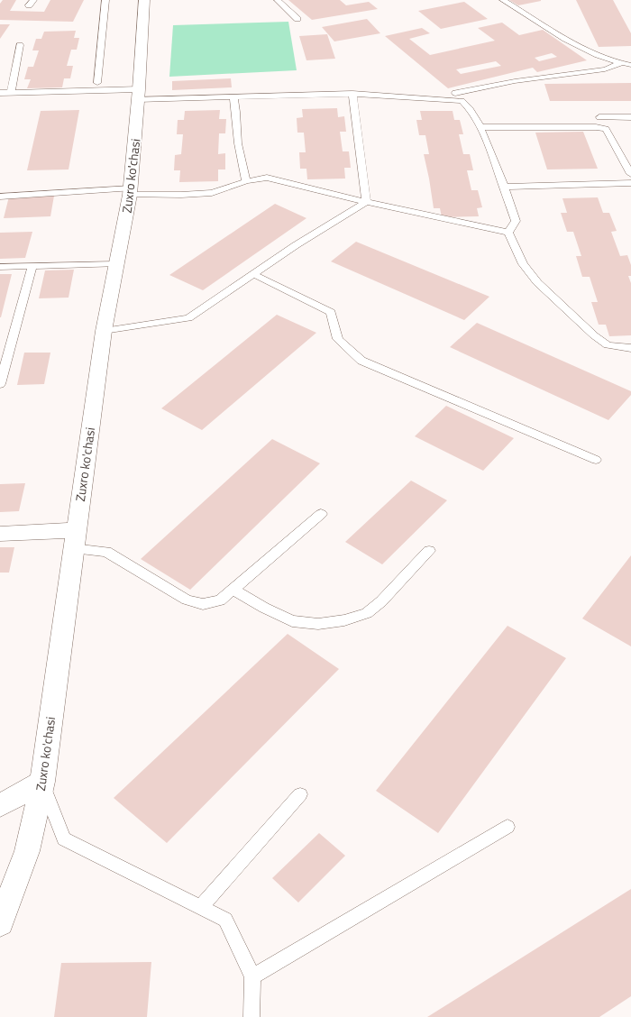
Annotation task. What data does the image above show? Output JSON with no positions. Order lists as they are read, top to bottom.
{
  "streets": {
    "street": ["Zuxro ko'chasi"]
  }
}
